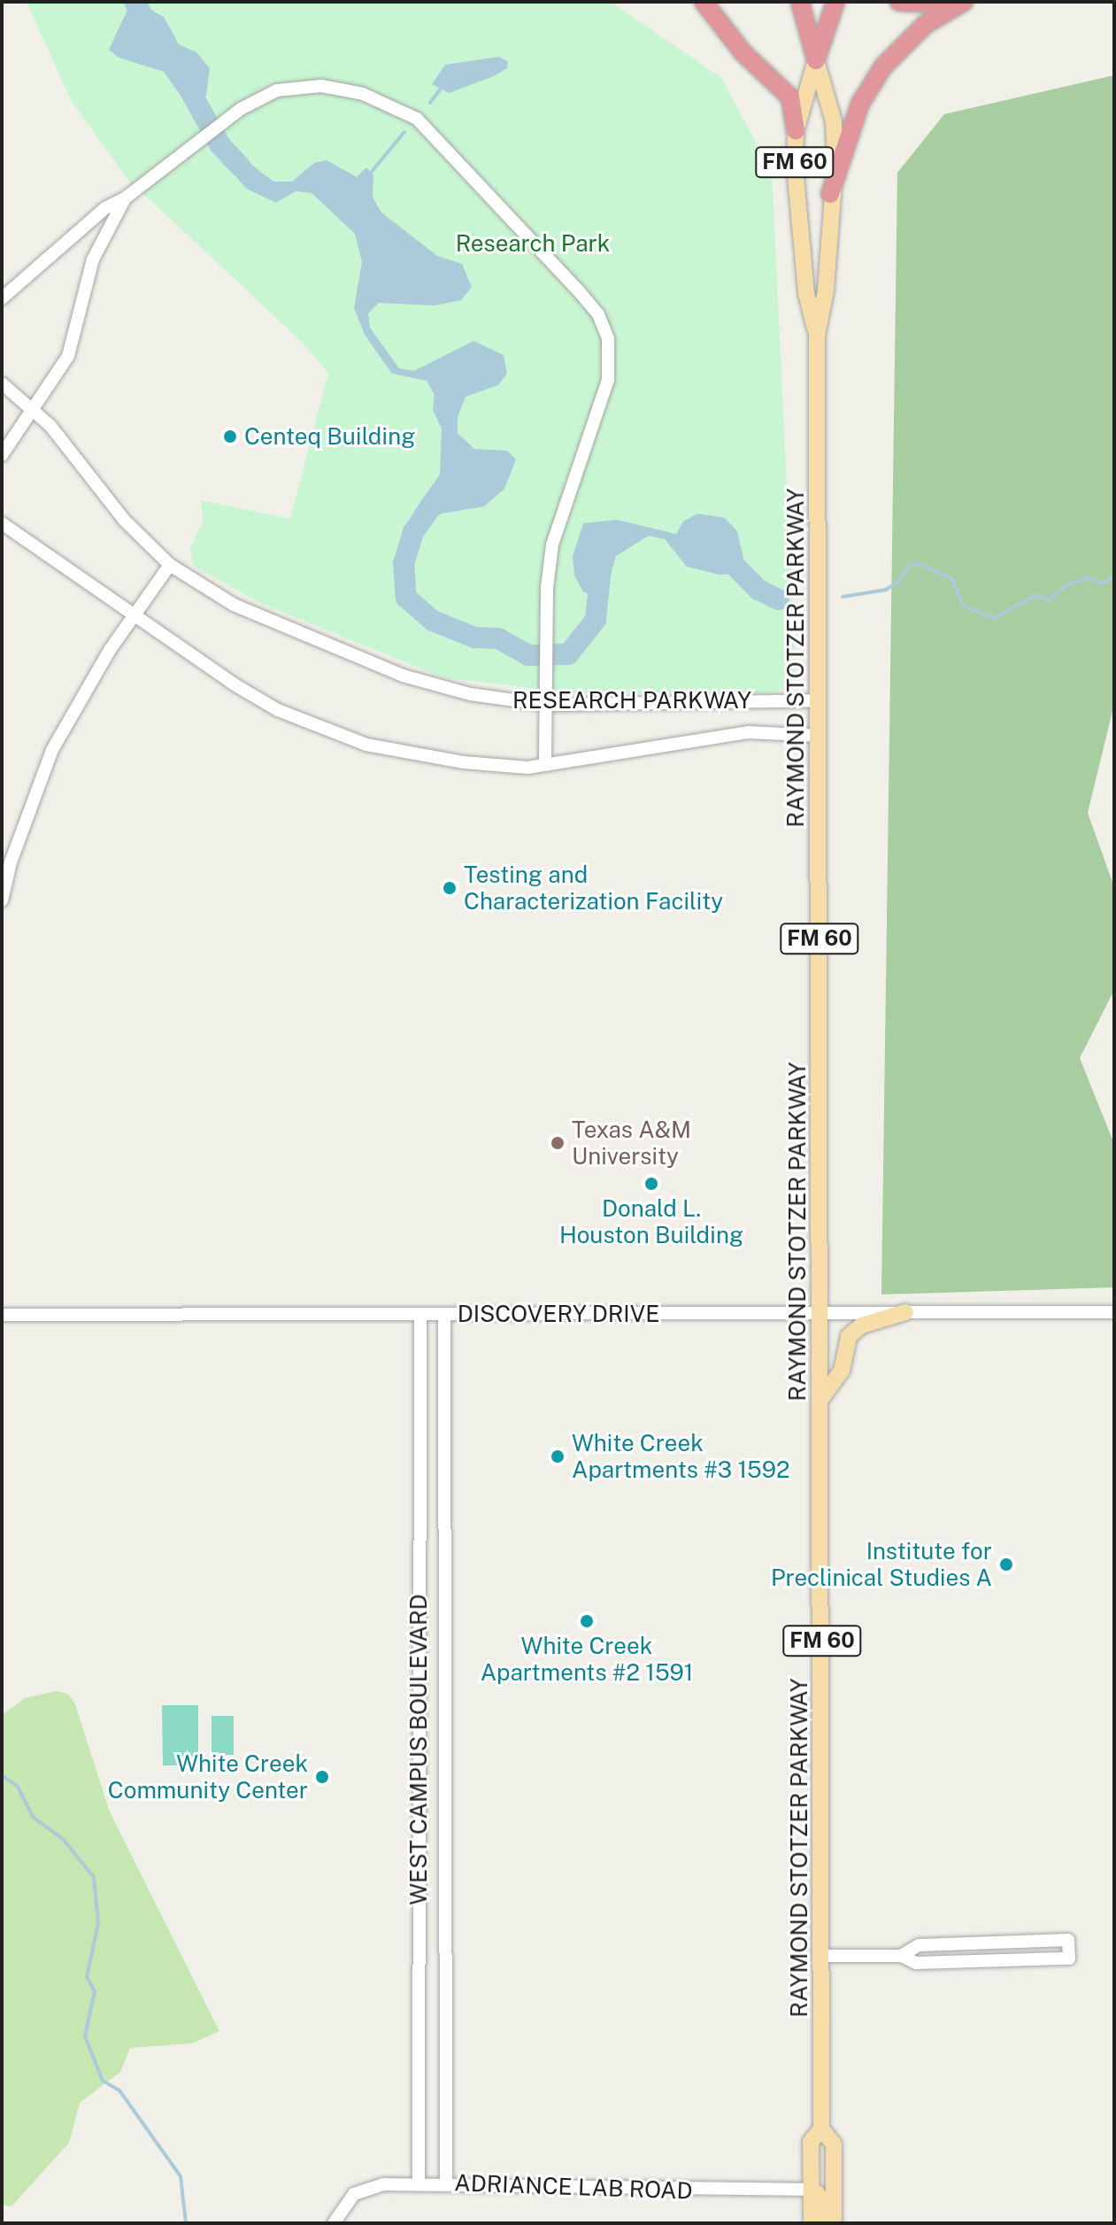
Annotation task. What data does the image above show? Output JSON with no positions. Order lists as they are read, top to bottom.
{
  "streets": {
    "highway": ["FM 60", "RAYMOND STOTZER PARKWAY"],
    "street": [
      "RESEARCH PARKWAY",
      "DISCOVERY DRIVE",
      "WEST CAMPUS BOULEVARD",
      "ADRIANCE LAB ROAD"
    ]
  },
  "crossings": [
    ["RAYMOND STOTZER PARKWAY", "RESEARCH PARKWAY"],
    ["RAYMOND STOTZER PARKWAY", "DISCOVERY DRIVE"],
    ["RAYMOND STOTZER PARKWAY", "ADRIANCE LAB ROAD"],
    ["DISCOVERY DRIVE", "WEST CAMPUS BOULEVARD"],
    ["WEST CAMPUS BOULEVARD", "ADRIANCE LAB ROAD"]
  ],
  "parks": ["Research Park"],
  "places": [
    "Centeq Building",
    "Testing and Characterization Facility",
    "Texas A&M University",
    "Donald L. Houston Building",
    "White Creek Apartments #3 1592",
    "Institute for Preclinical Studies A",
    "White Creek Apartments #2 1591",
    "White Creek Community Center"
  ]
}
